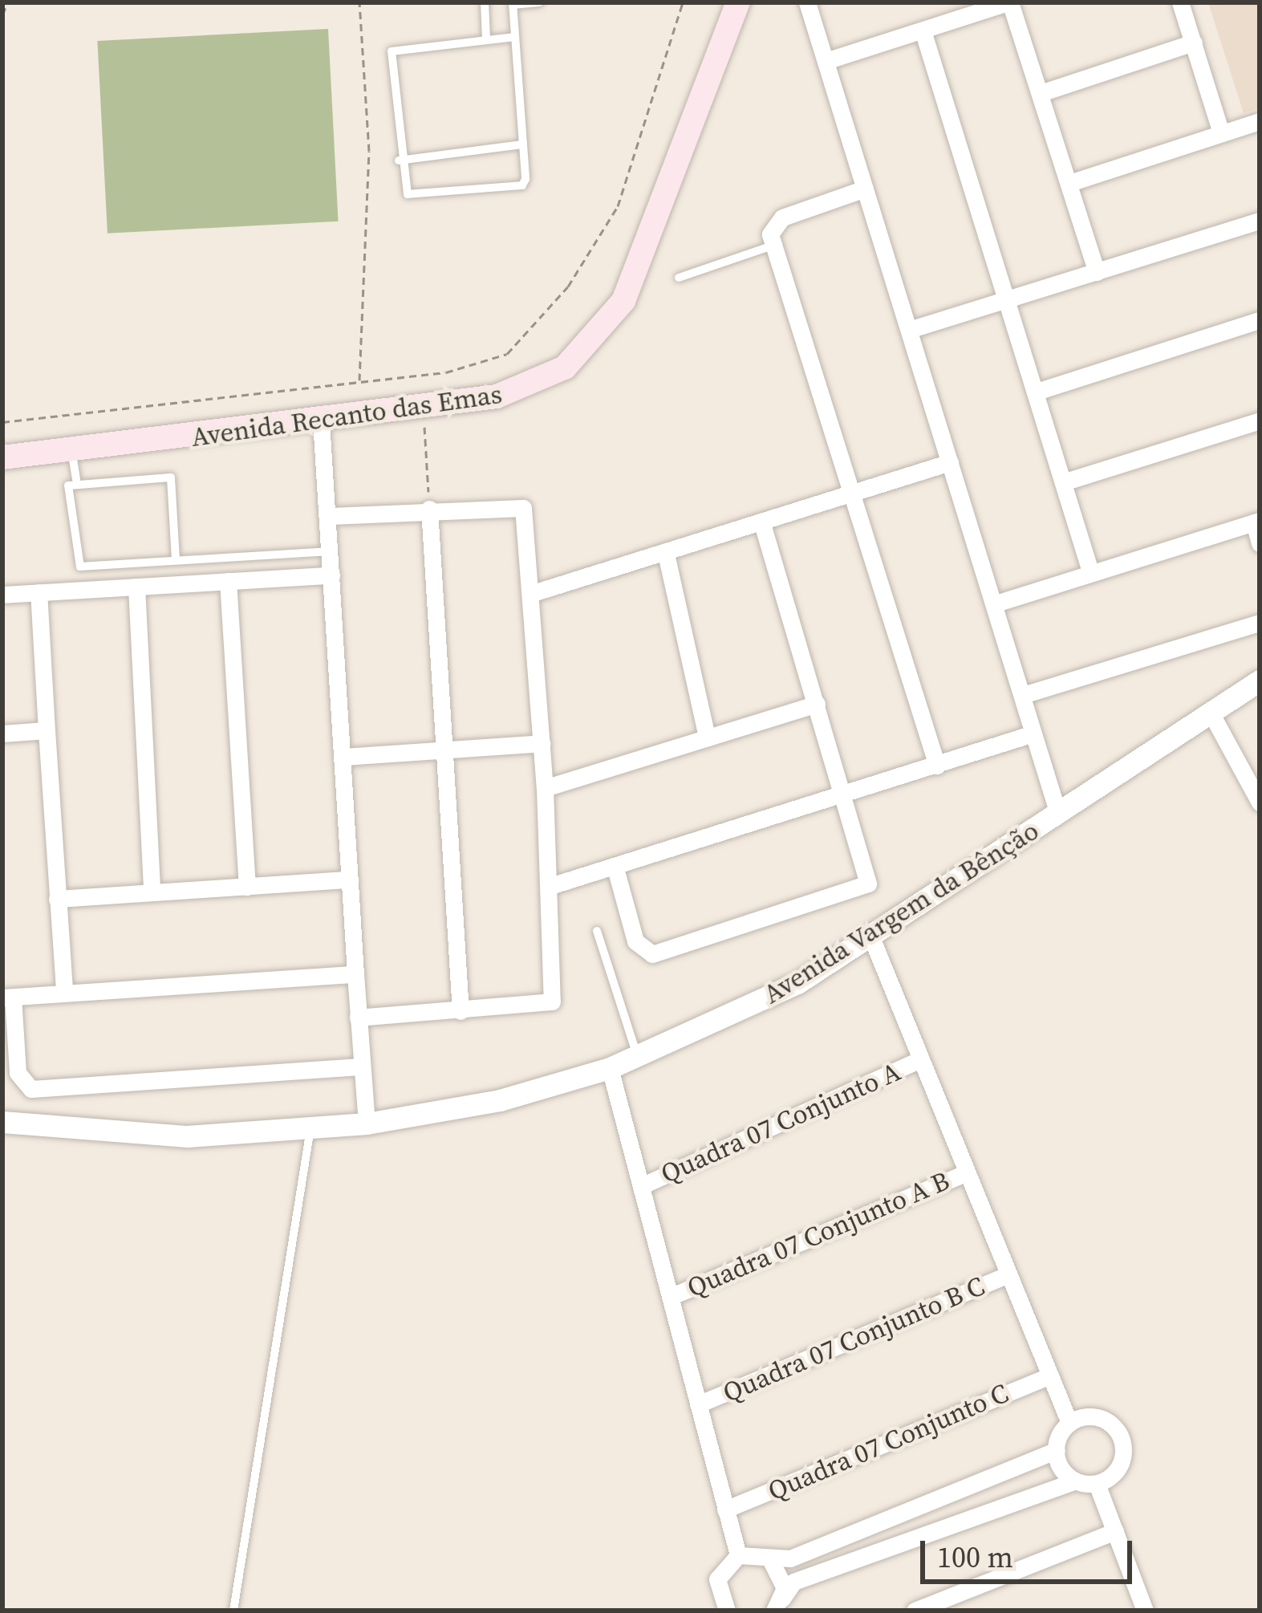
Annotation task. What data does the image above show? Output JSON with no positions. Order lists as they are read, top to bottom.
{
  "streets": {
    "main road": ["Avenida Recanto das Emas"],
    "street": [
      "Avenida Vargem da Bênção",
      "Quadra 07 Conjunto A",
      "Quadra 07 Conjunto A B",
      "Quadra 07 Conjunto B C",
      "Quadra 07 Conjunto C"
    ]
  },
  "scale_bar": "100 m"
}
